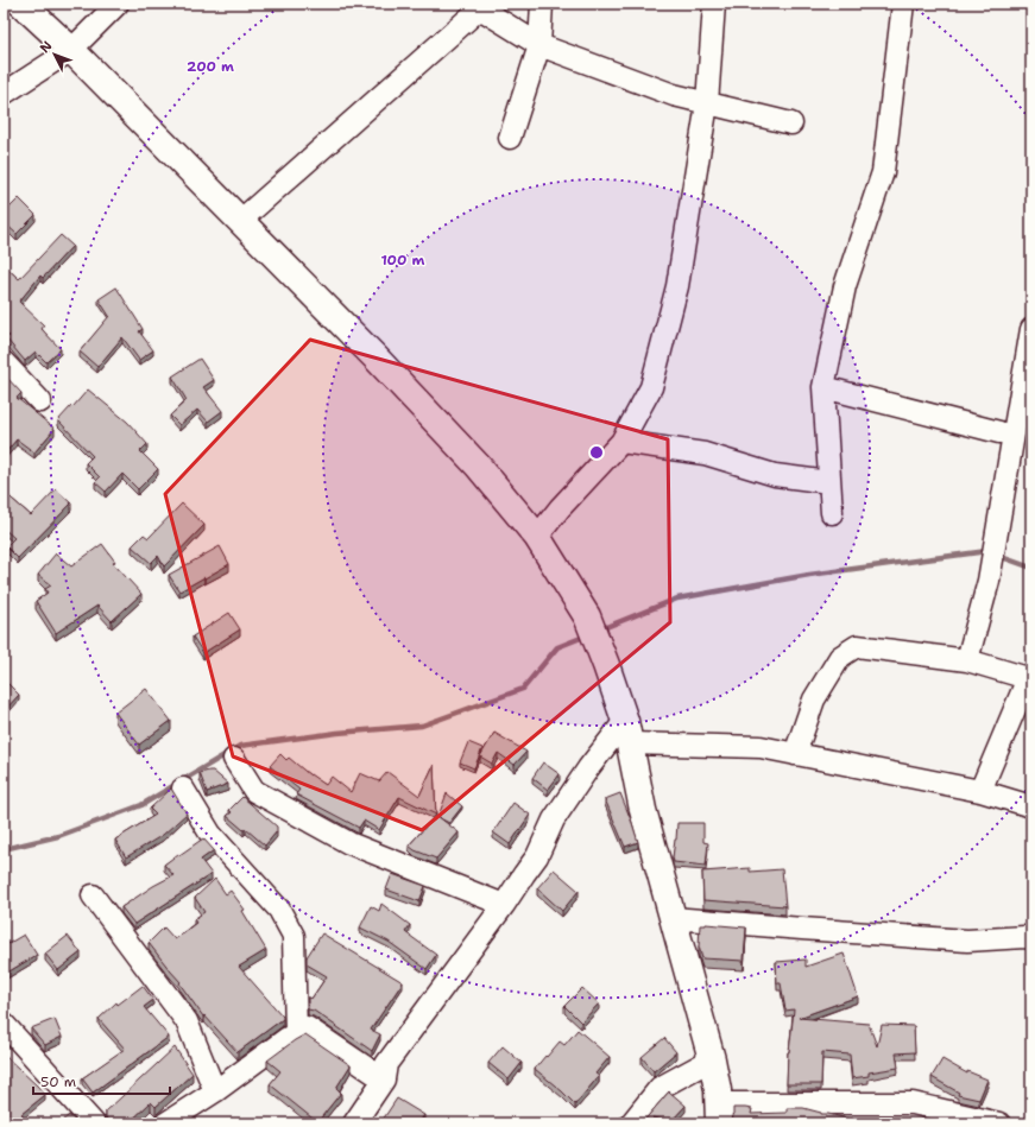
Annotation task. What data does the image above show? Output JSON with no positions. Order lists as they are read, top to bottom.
{
  "scale_bar": "50 m",
  "north": "top left",
  "rings": ["200 m", "100 m"]
}
